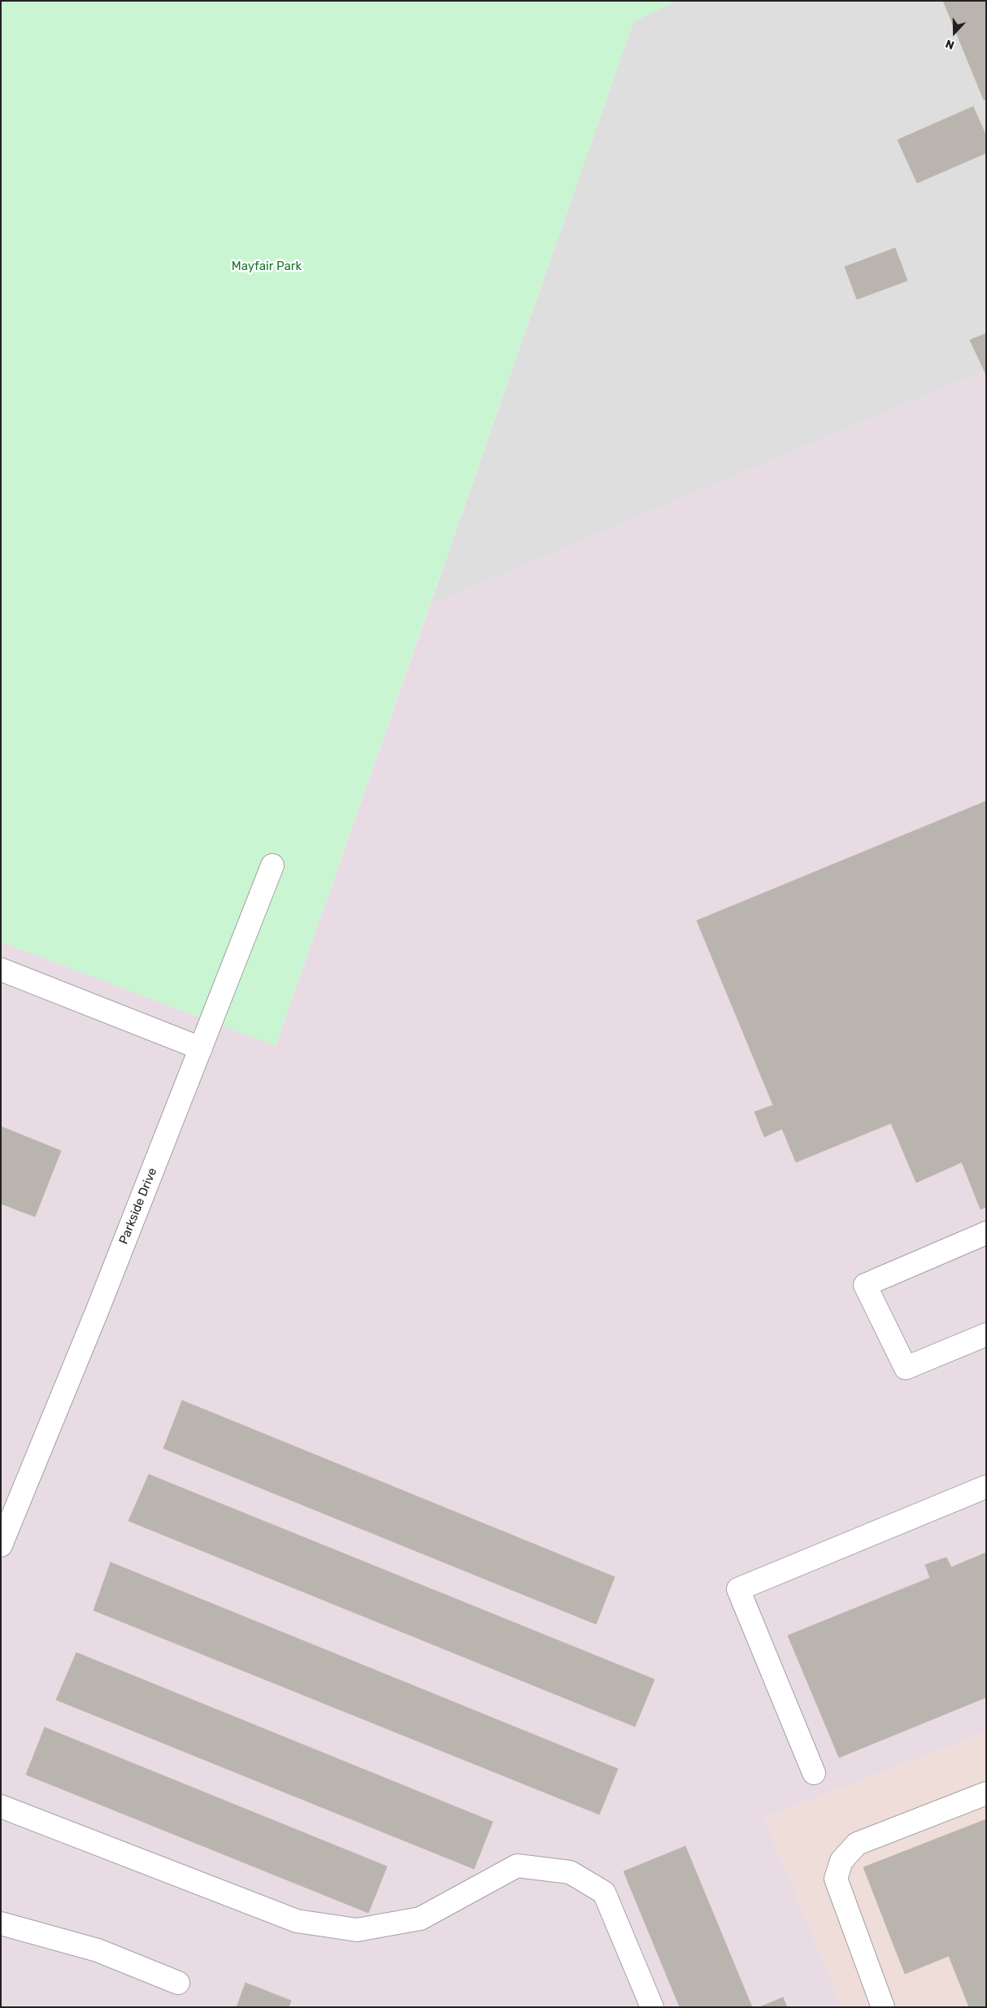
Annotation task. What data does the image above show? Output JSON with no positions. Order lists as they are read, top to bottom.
{
  "streets": {
    "street": ["Parkside Drive"]
  },
  "parks": ["Mayfair Park"],
  "north": "bottom"
}
